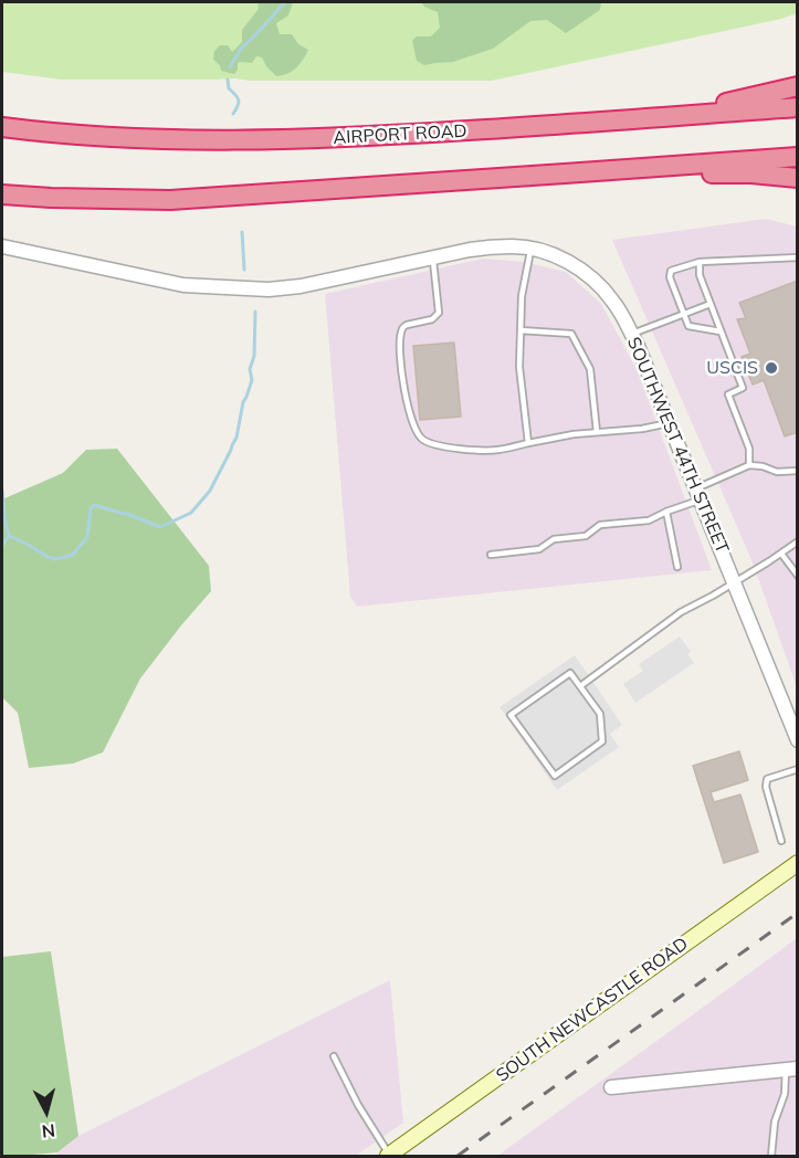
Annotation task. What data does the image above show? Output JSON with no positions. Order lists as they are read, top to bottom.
{
  "streets": {
    "highway": ["AIRPORT ROAD"],
    "main road": ["SOUTH NEWCASTLE ROAD"],
    "street": ["SOUTHWEST 44TH STREET"]
  },
  "places": ["USCIS"],
  "north": "bottom"
}
